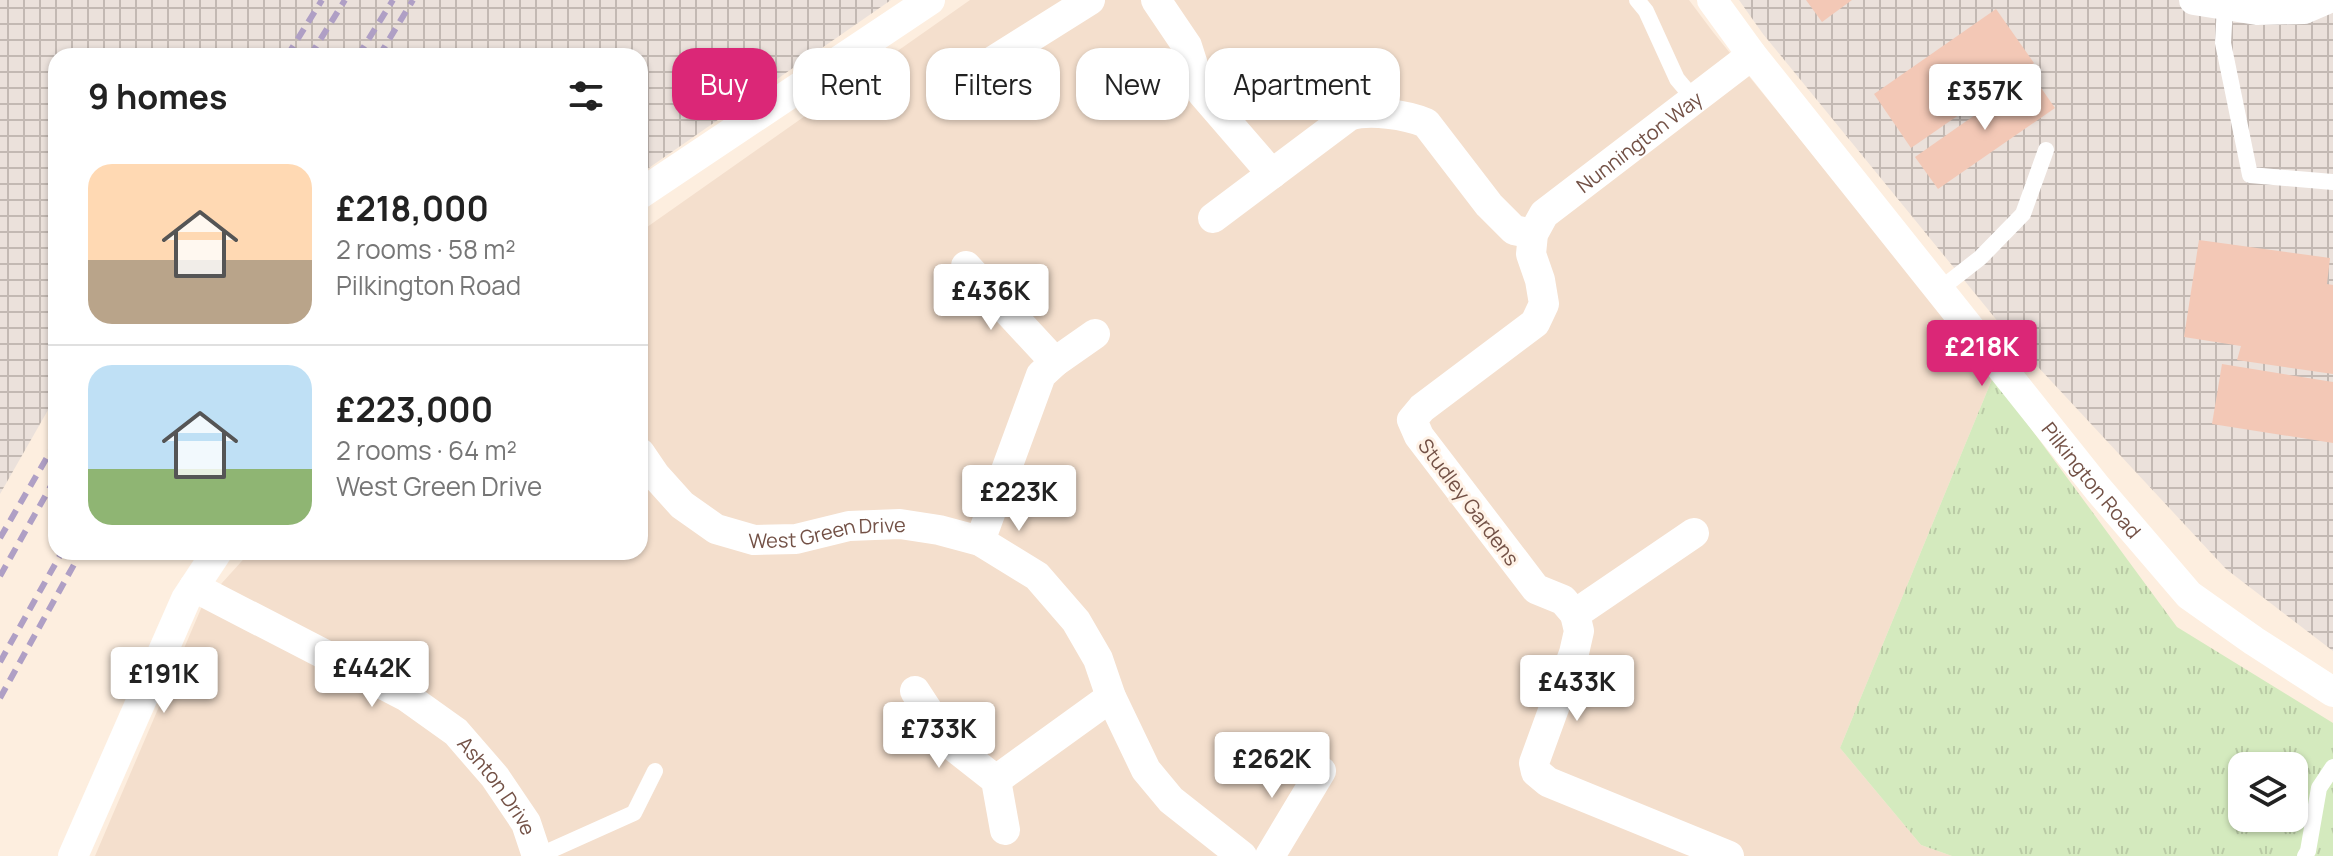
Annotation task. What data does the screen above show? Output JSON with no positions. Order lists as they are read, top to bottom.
{
  "streets": {
    "street": [
      "Nunnington Way",
      "Pilkington Road",
      "Studley Gardens",
      "West Green Drive",
      "Ashton Drive"
    ]
  },
  "crossings": [
    ["Nunnington Way", "Pilkington Road"],
    ["Nunnington Way", "Studley Gardens"]
  ],
  "page": {
    "chip": [
      "Buy",
      "Rent",
      "Filters",
      "New",
      "Apartment"
    ],
    "heading": "9 homes",
    "price": [
      "£357K",
      "£436K",
      "£218K",
      "£223K",
      "£442K",
      "£191K",
      "£433K",
      "£733K",
      "£262K"
    ],
    "list": [
      {
        "name": "£218,000",
        "note": "2 rooms · 58 m² · Pilkington Road"
      },
      {
        "name": "£223,000",
        "note": "2 rooms · 64 m² · West Green Drive"
      }
    ]
  }
}
